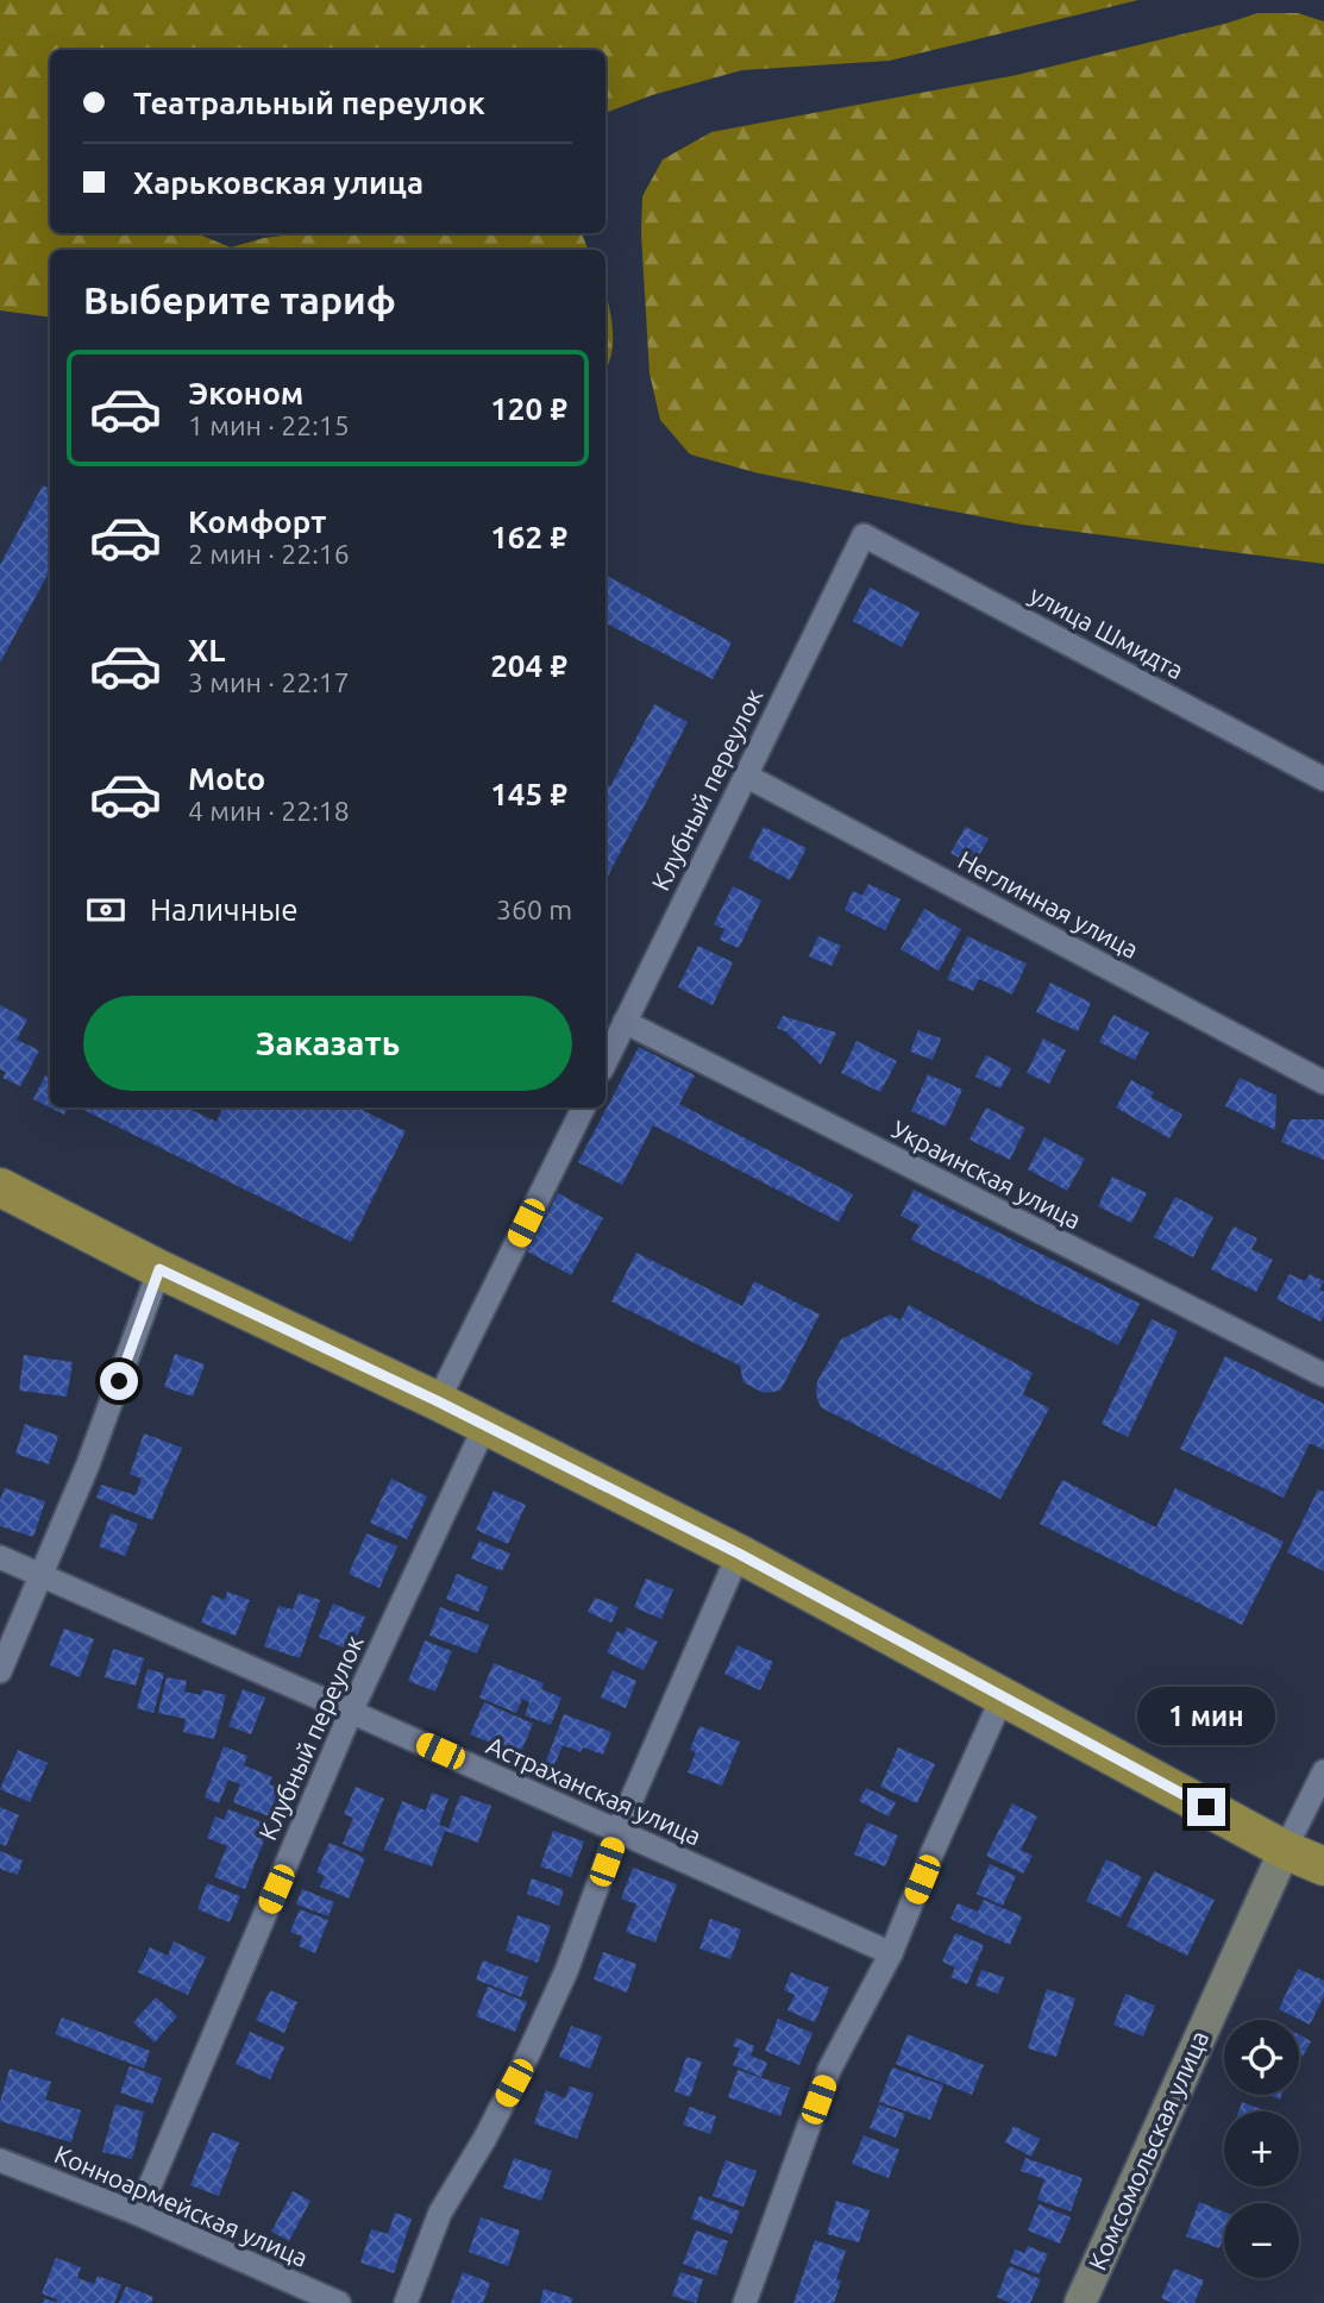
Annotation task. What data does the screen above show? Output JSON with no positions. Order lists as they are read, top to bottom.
{
  "streets": {
    "main road": ["Комсомольская улица"],
    "street": [
      "улица Шмидта",
      "Клубный переулок",
      "Неглинная улица",
      "Украинская улица",
      "Астраханская улица",
      "Конноармейская улица"
    ]
  },
  "crossings": [
    ["улица Шмидта", "Клубный переулок"],
    ["Клубный переулок", "Неглинная улица"],
    ["Клубный переулок", "Украинская улица"],
    ["Клубный переулок", "Астраханская улица"],
    ["Клубный переулок", "Конноармейская улица"]
  ],
  "page": {
    "banner": ["Театральный переулок", "Харьковская улица"],
    "heading": "Выберите тариф",
    "list": [
      {
        "name": "Эконом",
        "note": "1 мин · 22:15",
        "value": "120 ₽"
      },
      {
        "name": "Комфорт",
        "note": "2 мин · 22:16",
        "value": "162 ₽"
      },
      {
        "name": "XL",
        "note": "3 мин · 22:17",
        "value": "204 ₽"
      },
      {
        "name": "Moto",
        "note": "4 мин · 22:18",
        "value": "145 ₽"
      }
    ],
    "pay": ["Наличные", "360 m"],
    "buttons": "Заказать",
    "bubble": "1 мин",
    "map_buttons": ["+", "−"]
  }
}
